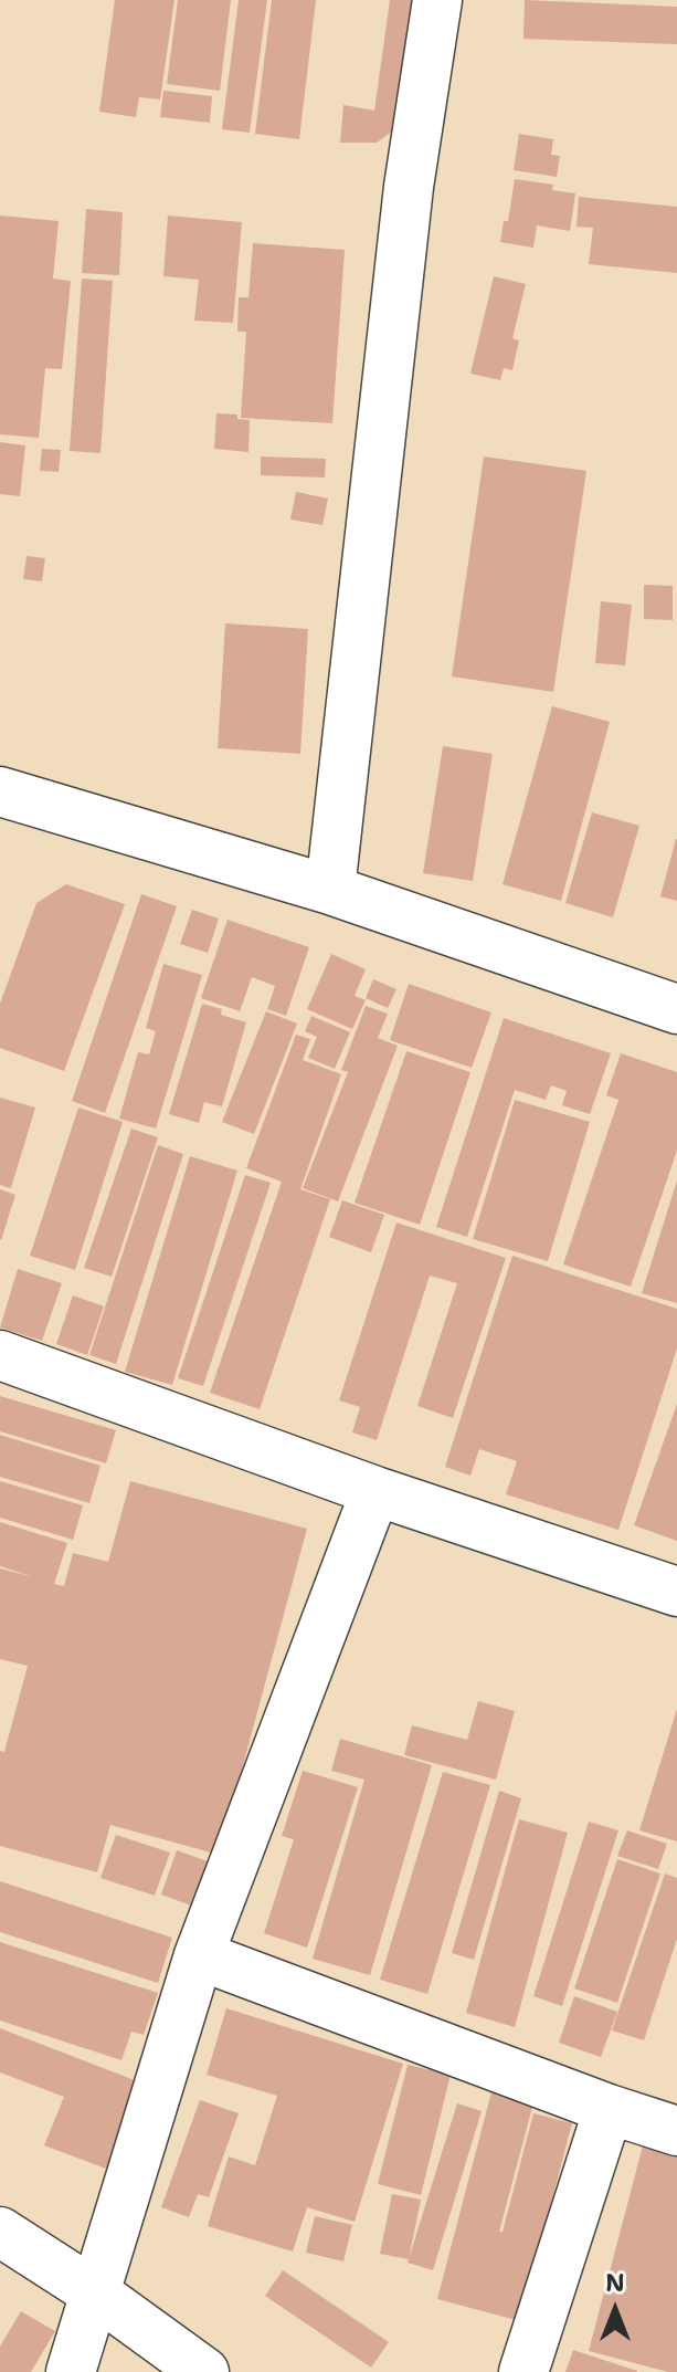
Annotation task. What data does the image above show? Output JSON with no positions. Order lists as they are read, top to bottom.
{
  "north": "top"
}
